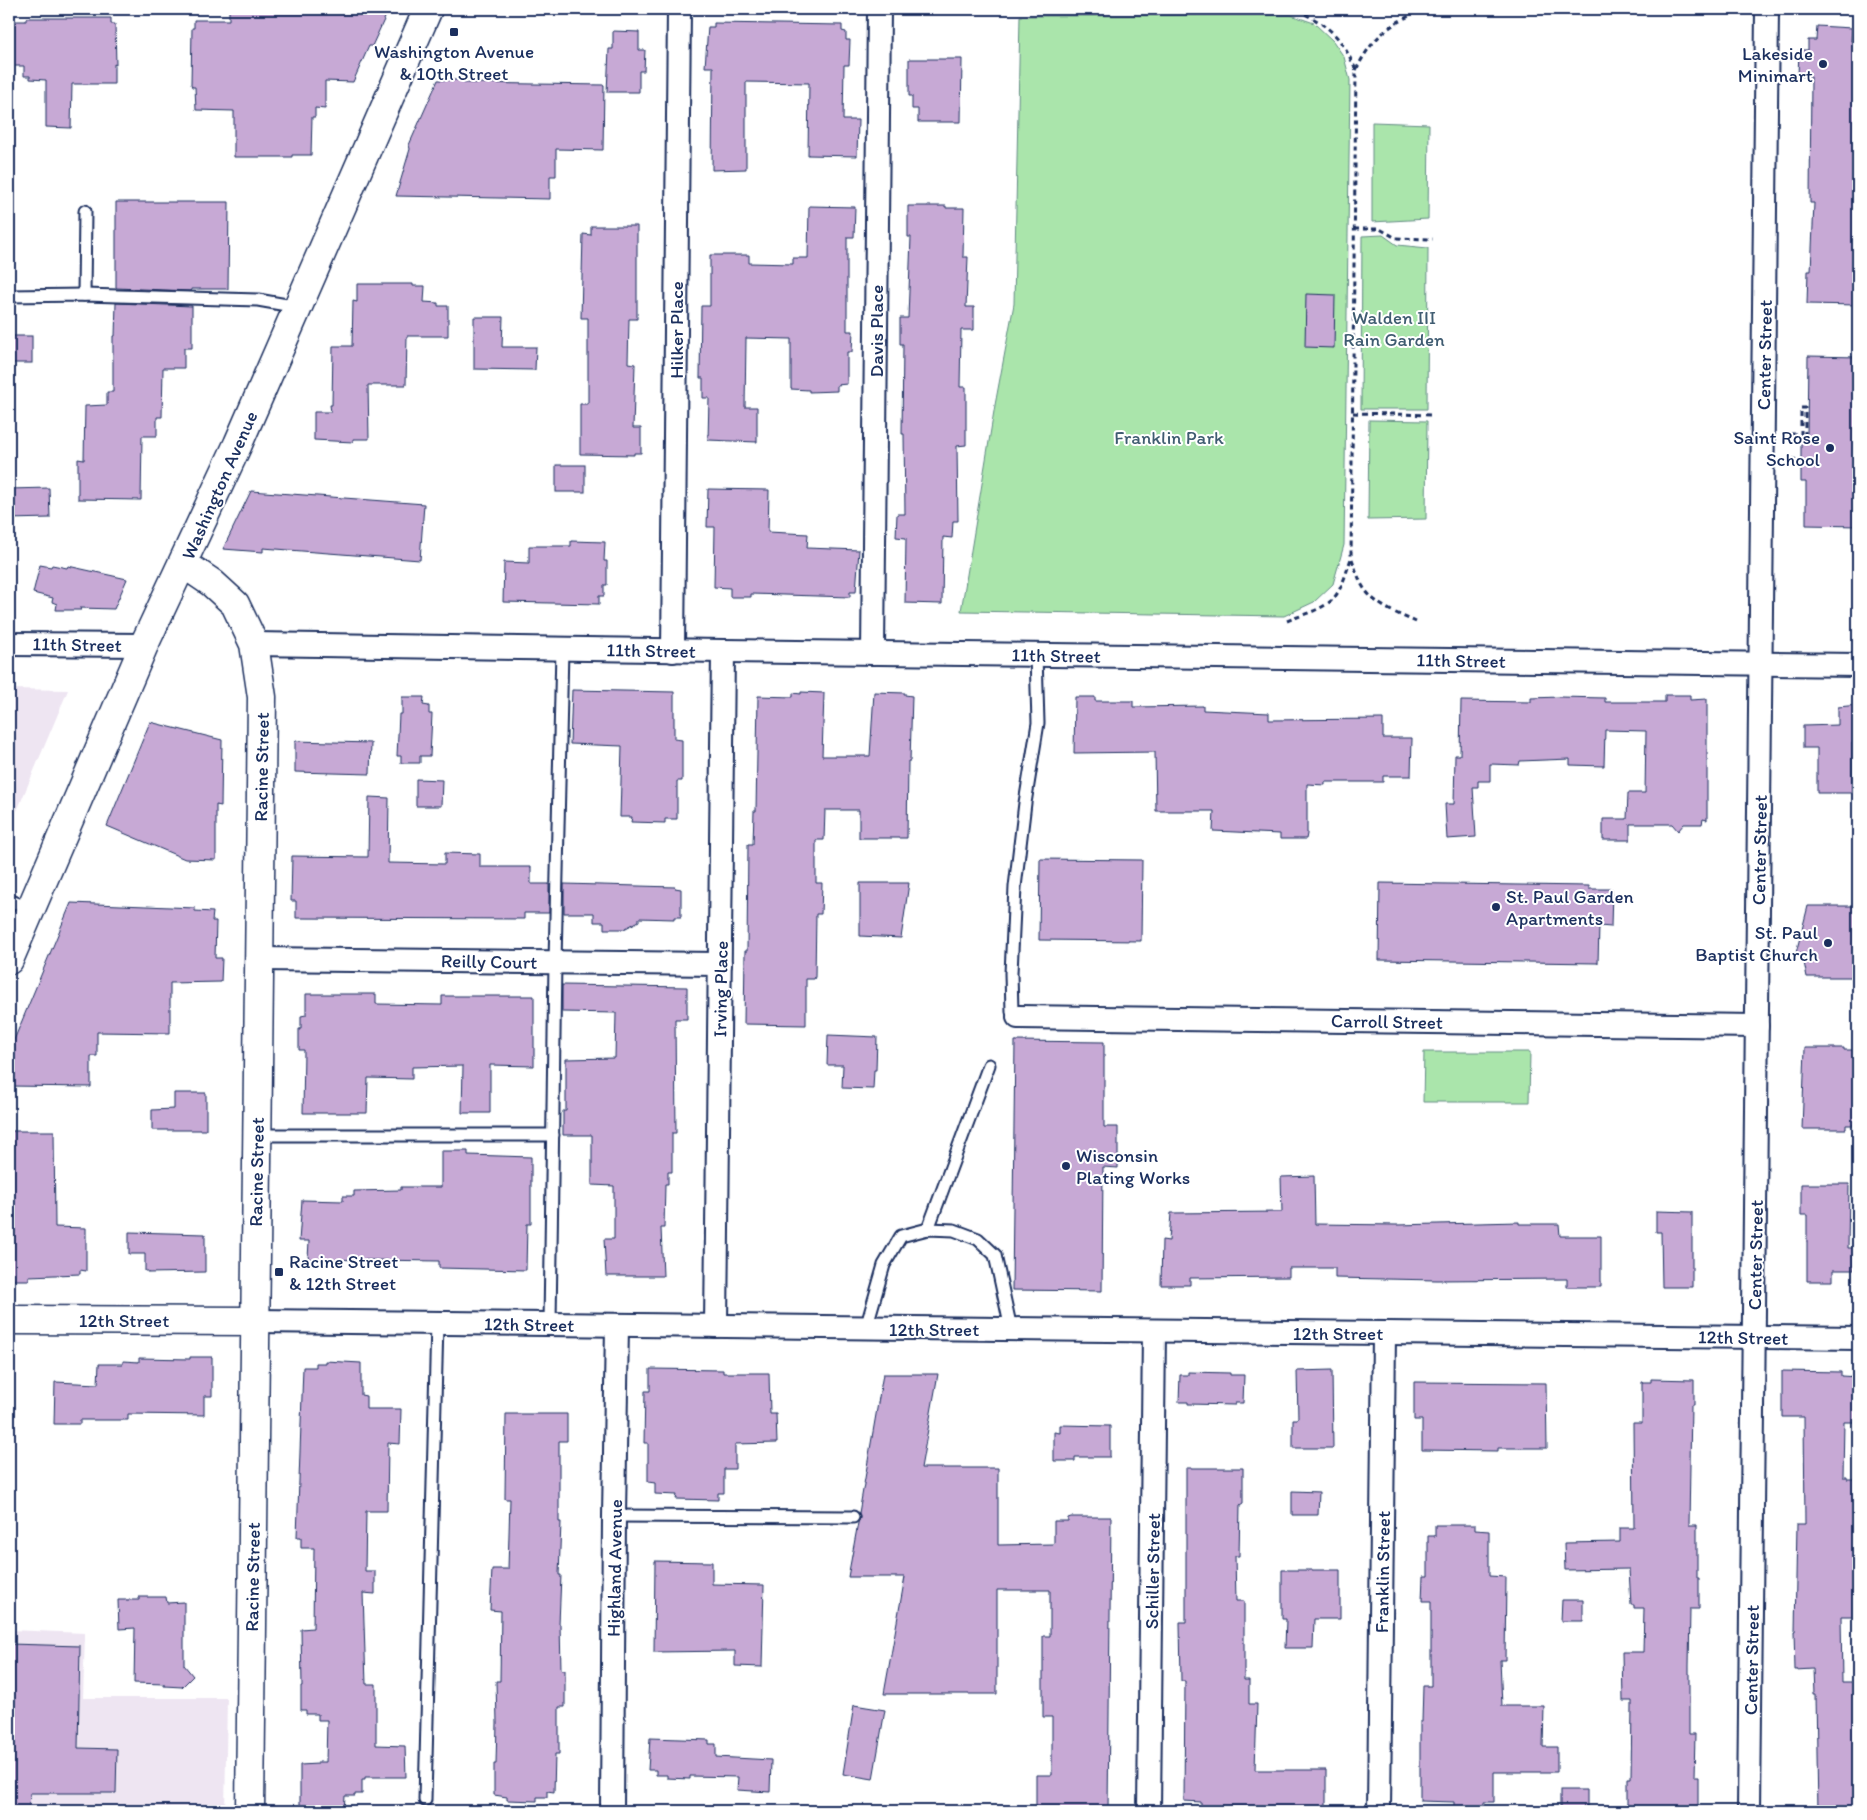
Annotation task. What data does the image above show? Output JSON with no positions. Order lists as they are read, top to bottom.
{
  "streets": {
    "main road": ["Washington Avenue", "Racine Street", "12th Street"],
    "street": [
      "Hilker Place",
      "Davis Place",
      "Center Street",
      "11th Street",
      "Reilly Court",
      "Irving Place",
      "Carroll Street",
      "Highland Avenue",
      "Schiller Street",
      "Franklin Street"
    ]
  },
  "crossings": [
    ["Hilker Place", "11th Street"],
    ["Davis Place", "11th Street"],
    ["Center Street", "11th Street"],
    ["Center Street", "Carroll Street"],
    ["Center Street", "12th Street"],
    ["Washington Avenue", "11th Street"],
    ["Washington Avenue", "Racine Street"],
    ["11th Street", "Racine Street"],
    ["11th Street", "Irving Place"],
    ["Racine Street", "Reilly Court"],
    ["Racine Street", "12th Street"],
    ["Reilly Court", "Irving Place"],
    ["Irving Place", "12th Street"],
    ["12th Street", "Highland Avenue"],
    ["12th Street", "Schiller Street"],
    ["12th Street", "Franklin Street"]
  ],
  "parks": ["Walden III Rain Garden", "Franklin Park"],
  "places": {
    "transit": ["Washington Avenue & 10th Street", "Racine Street & 12th Street"],
    "other": [
      "Lakeside Minimart",
      "Saint Rose School",
      "St. Paul Garden Apartments",
      "St. Paul Baptist Church",
      "Wisconsin Plating Works"
    ]
  }
}
